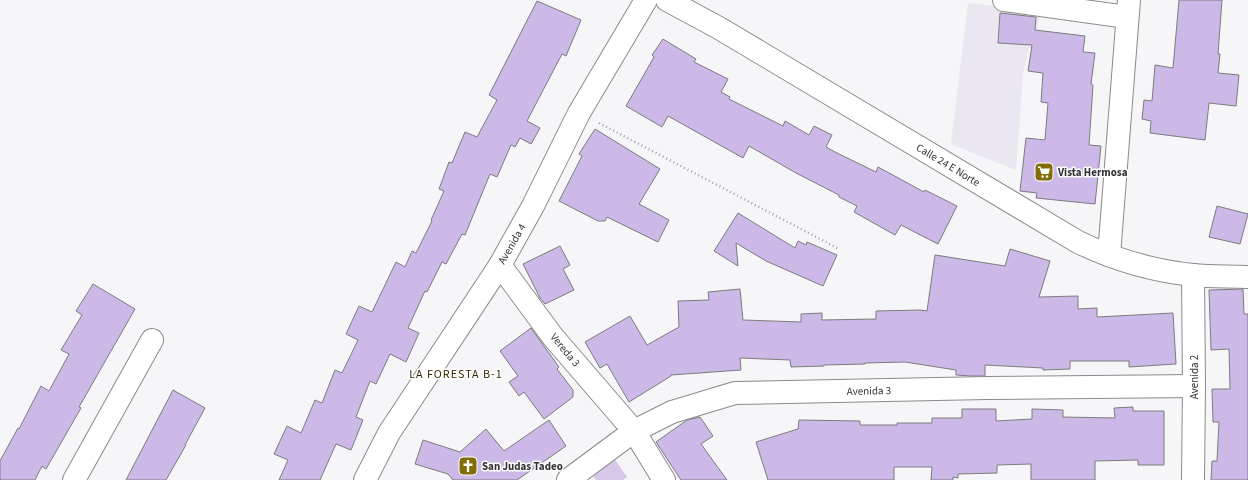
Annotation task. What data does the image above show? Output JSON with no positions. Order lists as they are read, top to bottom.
{
  "streets": {
    "street": [
      "Calle 24 E Norte",
      "Avenida 4",
      "Vereda 3",
      "Avenida 2",
      "Avenida 3"
    ]
  },
  "crossings": [
    ["Calle 24 E Norte", "Avenida 2"],
    ["Avenida 4", "Vereda 3"],
    ["Vereda 3", "Avenida 3"],
    ["Avenida 2", "Avenida 3"]
  ],
  "districts": ["LA FORESTA B-1"],
  "places": {
    "supermarket": ["Vista Hermosa"],
    "church": ["San Judas Tadeo"]
  }
}
